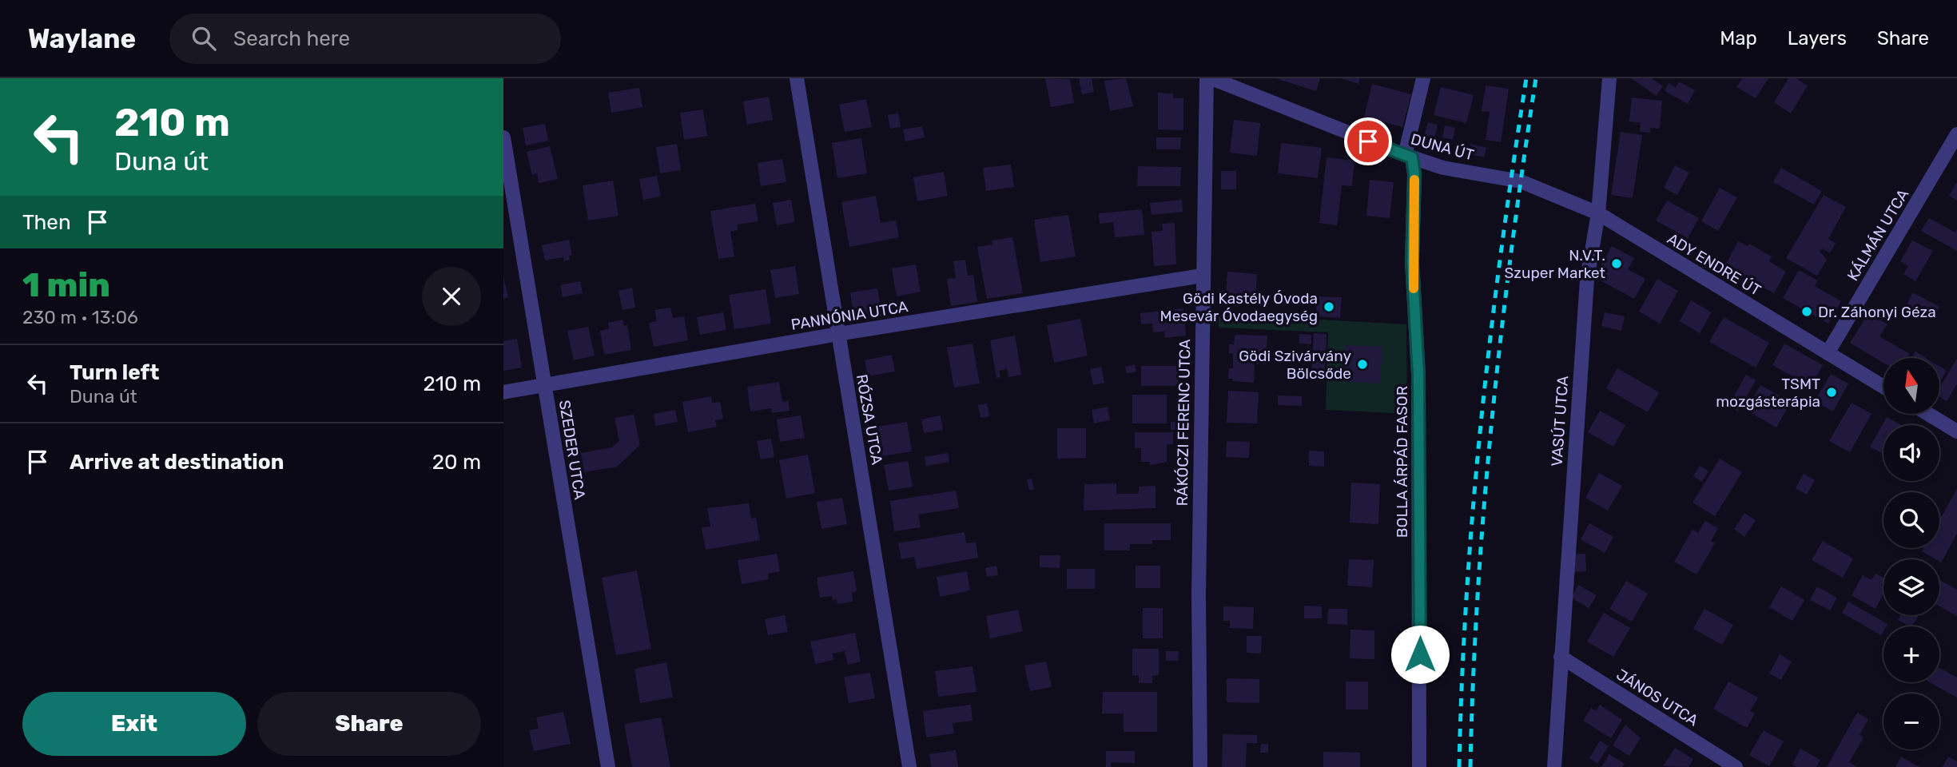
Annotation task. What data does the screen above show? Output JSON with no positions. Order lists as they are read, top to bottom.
{
  "streets": {
    "street": [
      "DUNA ÚT",
      "KÁLMÁN UTCA",
      "ADY ENDRE ÚT",
      "PANNÓNIA UTCA",
      "RÓZSA UTCA",
      "VASÚT UTCA",
      "RÁKÓCZI FERENC UTCA",
      "SZEDER UTCA",
      "BOLLA ÁRPÁD FASOR",
      "JÁNOS UTCA"
    ]
  },
  "crossings": [
    ["DUNA ÚT", "ADY ENDRE ÚT"],
    ["DUNA ÚT", "BOLLA ÁRPÁD FASOR"],
    ["KÁLMÁN UTCA", "ADY ENDRE ÚT"],
    ["ADY ENDRE ÚT", "VASÚT UTCA"],
    ["PANNÓNIA UTCA", "RÓZSA UTCA"],
    ["PANNÓNIA UTCA", "RÁKÓCZI FERENC UTCA"],
    ["PANNÓNIA UTCA", "SZEDER UTCA"],
    ["VASÚT UTCA", "JÁNOS UTCA"]
  ],
  "places": [
    "N.V.T. Szuper Market",
    "Gödi Kastély Óvoda Mesevár Óvodaegység",
    "Dr. Záhonyi Géza",
    "Gödi Szivárvány Bölcsőde",
    "TSMT mozgásterápia"
  ],
  "north": "top",
  "page": {
    "header": "Waylane",
    "search": "Search here",
    "nav": ["Map", "Layers", "Share"],
    "turn": ["210 m", "Duna út"],
    "then": "Then",
    "heading": ["1 min", "230 m · 13:06"],
    "list": [
      {
        "name": "Turn left",
        "note": "Duna út",
        "value": "210 m"
      },
      {
        "name": "Arrive at destination",
        "value": "20 m"
      }
    ],
    "map_buttons": ["+", "−"],
    "buttons": ["Exit", "Share"]
  }
}
